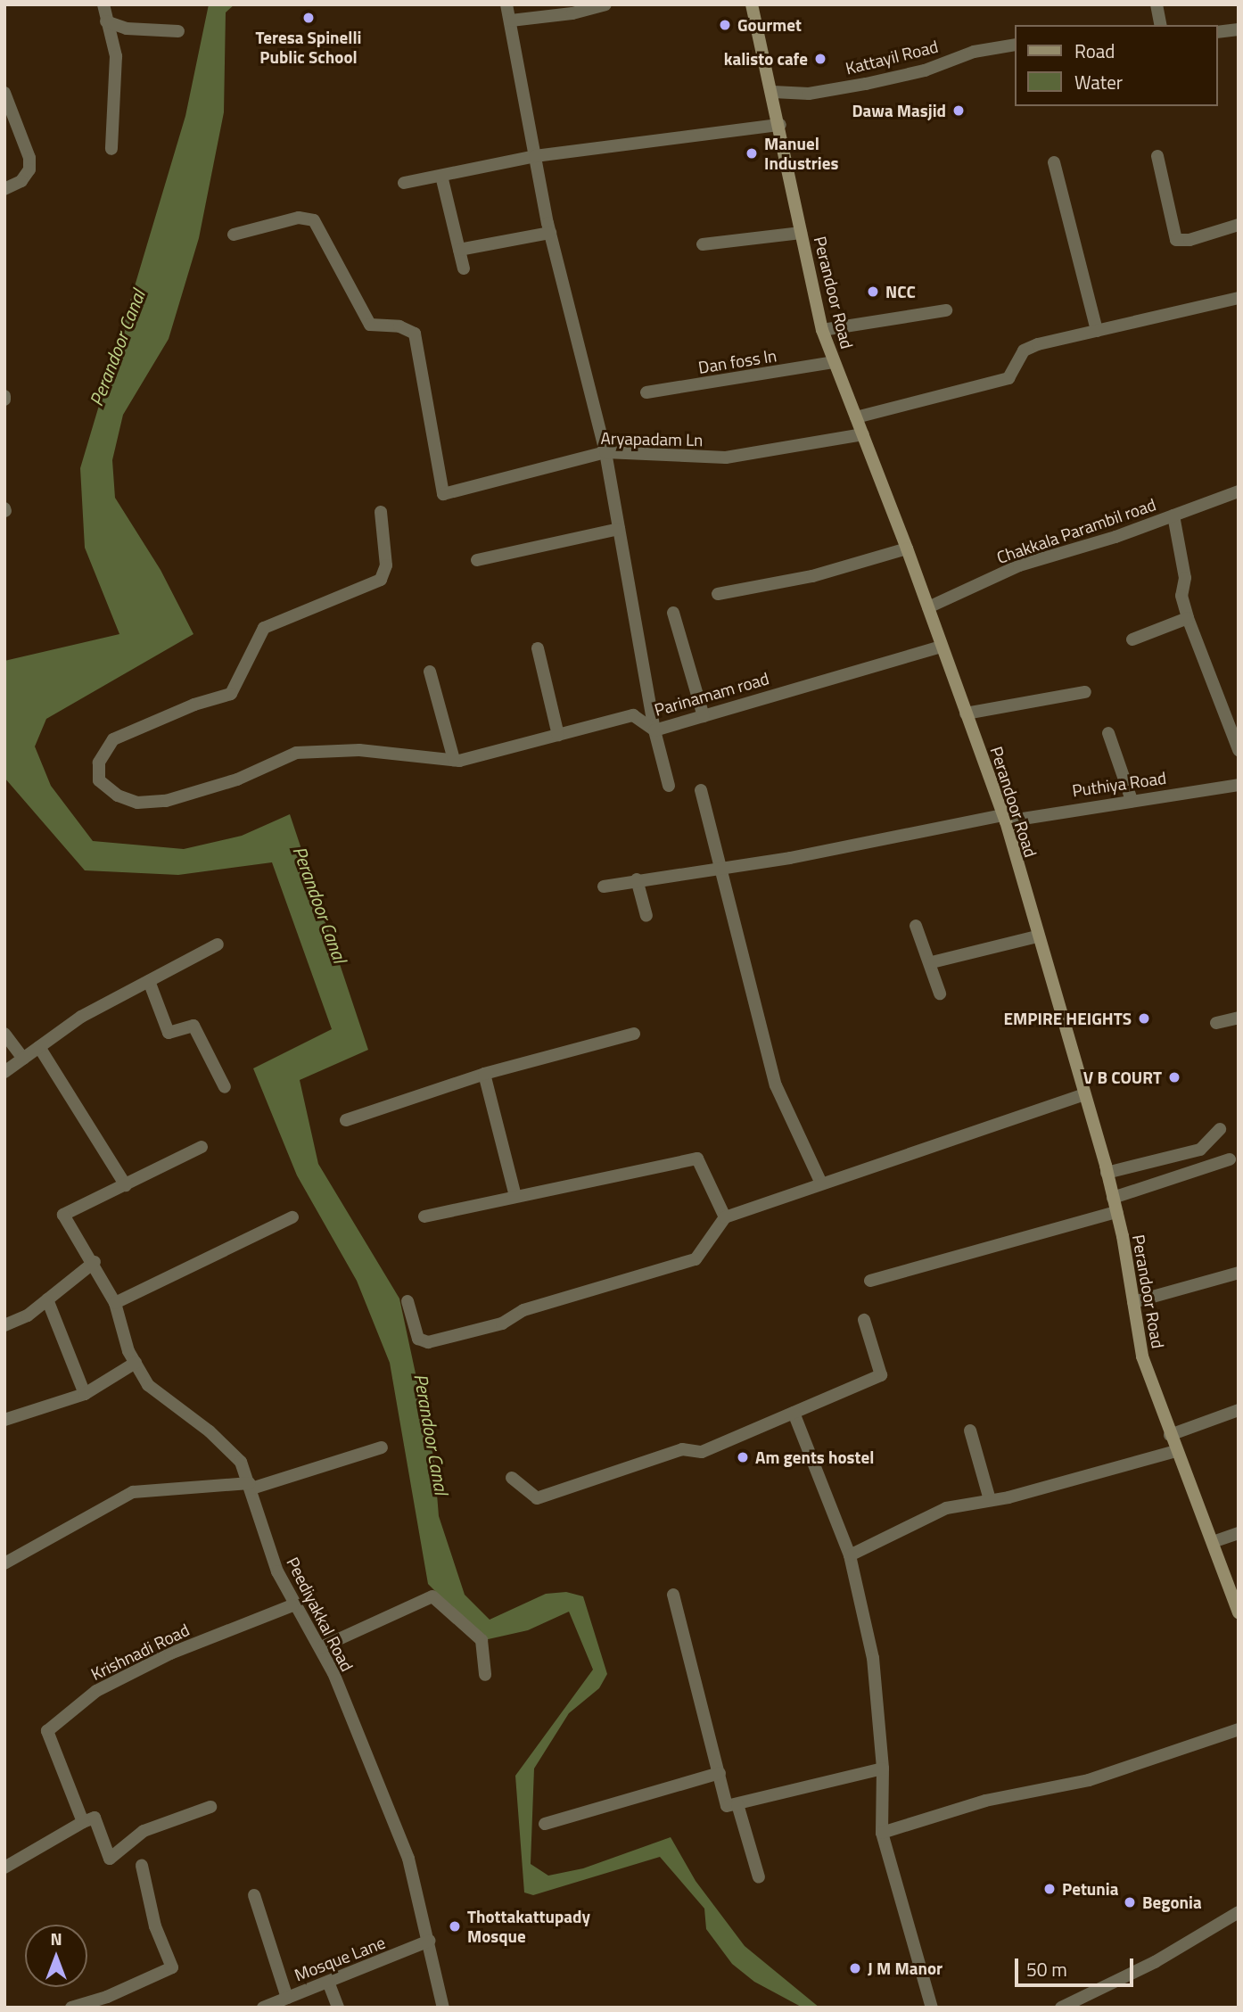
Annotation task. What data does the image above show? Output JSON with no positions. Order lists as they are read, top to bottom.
{
  "streets": {
    "main road": ["Perandoor Road"],
    "street": [
      "Kattayil Road",
      "Dan foss ln",
      "Aryapadam Ln",
      "Chakkala Parambil road",
      "Parinamam road",
      "Puthiya Road",
      "Peediyakkal Road",
      "Krishnadi Road",
      "Mosque Lane"
    ]
  },
  "crossings": [
    ["Kattayil Road", "Perandoor Road"],
    ["Perandoor Road", "Dan foss ln"],
    ["Perandoor Road", "Aryapadam Ln"],
    ["Perandoor Road", "Chakkala Parambil road"],
    ["Perandoor Road", "Parinamam road"],
    ["Perandoor Road", "Puthiya Road"],
    ["Peediyakkal Road", "Krishnadi Road"],
    ["Peediyakkal Road", "Mosque Lane"]
  ],
  "water": ["Perandoor Canal"],
  "places": [
    "Teresa Spinelli Public School",
    "Gourmet",
    "kalisto cafe",
    "Dawa Masjid",
    "Manuel Industries",
    "NCC",
    "EMPIRE HEIGHTS",
    "V B COURT",
    "Am gents hostel",
    "Petunia",
    "Begonia",
    "Thottakattupady Mosque",
    "J M Manor"
  ],
  "legend": ["Road", "Water"],
  "scale_bar": "50 m",
  "north": "top"
}
